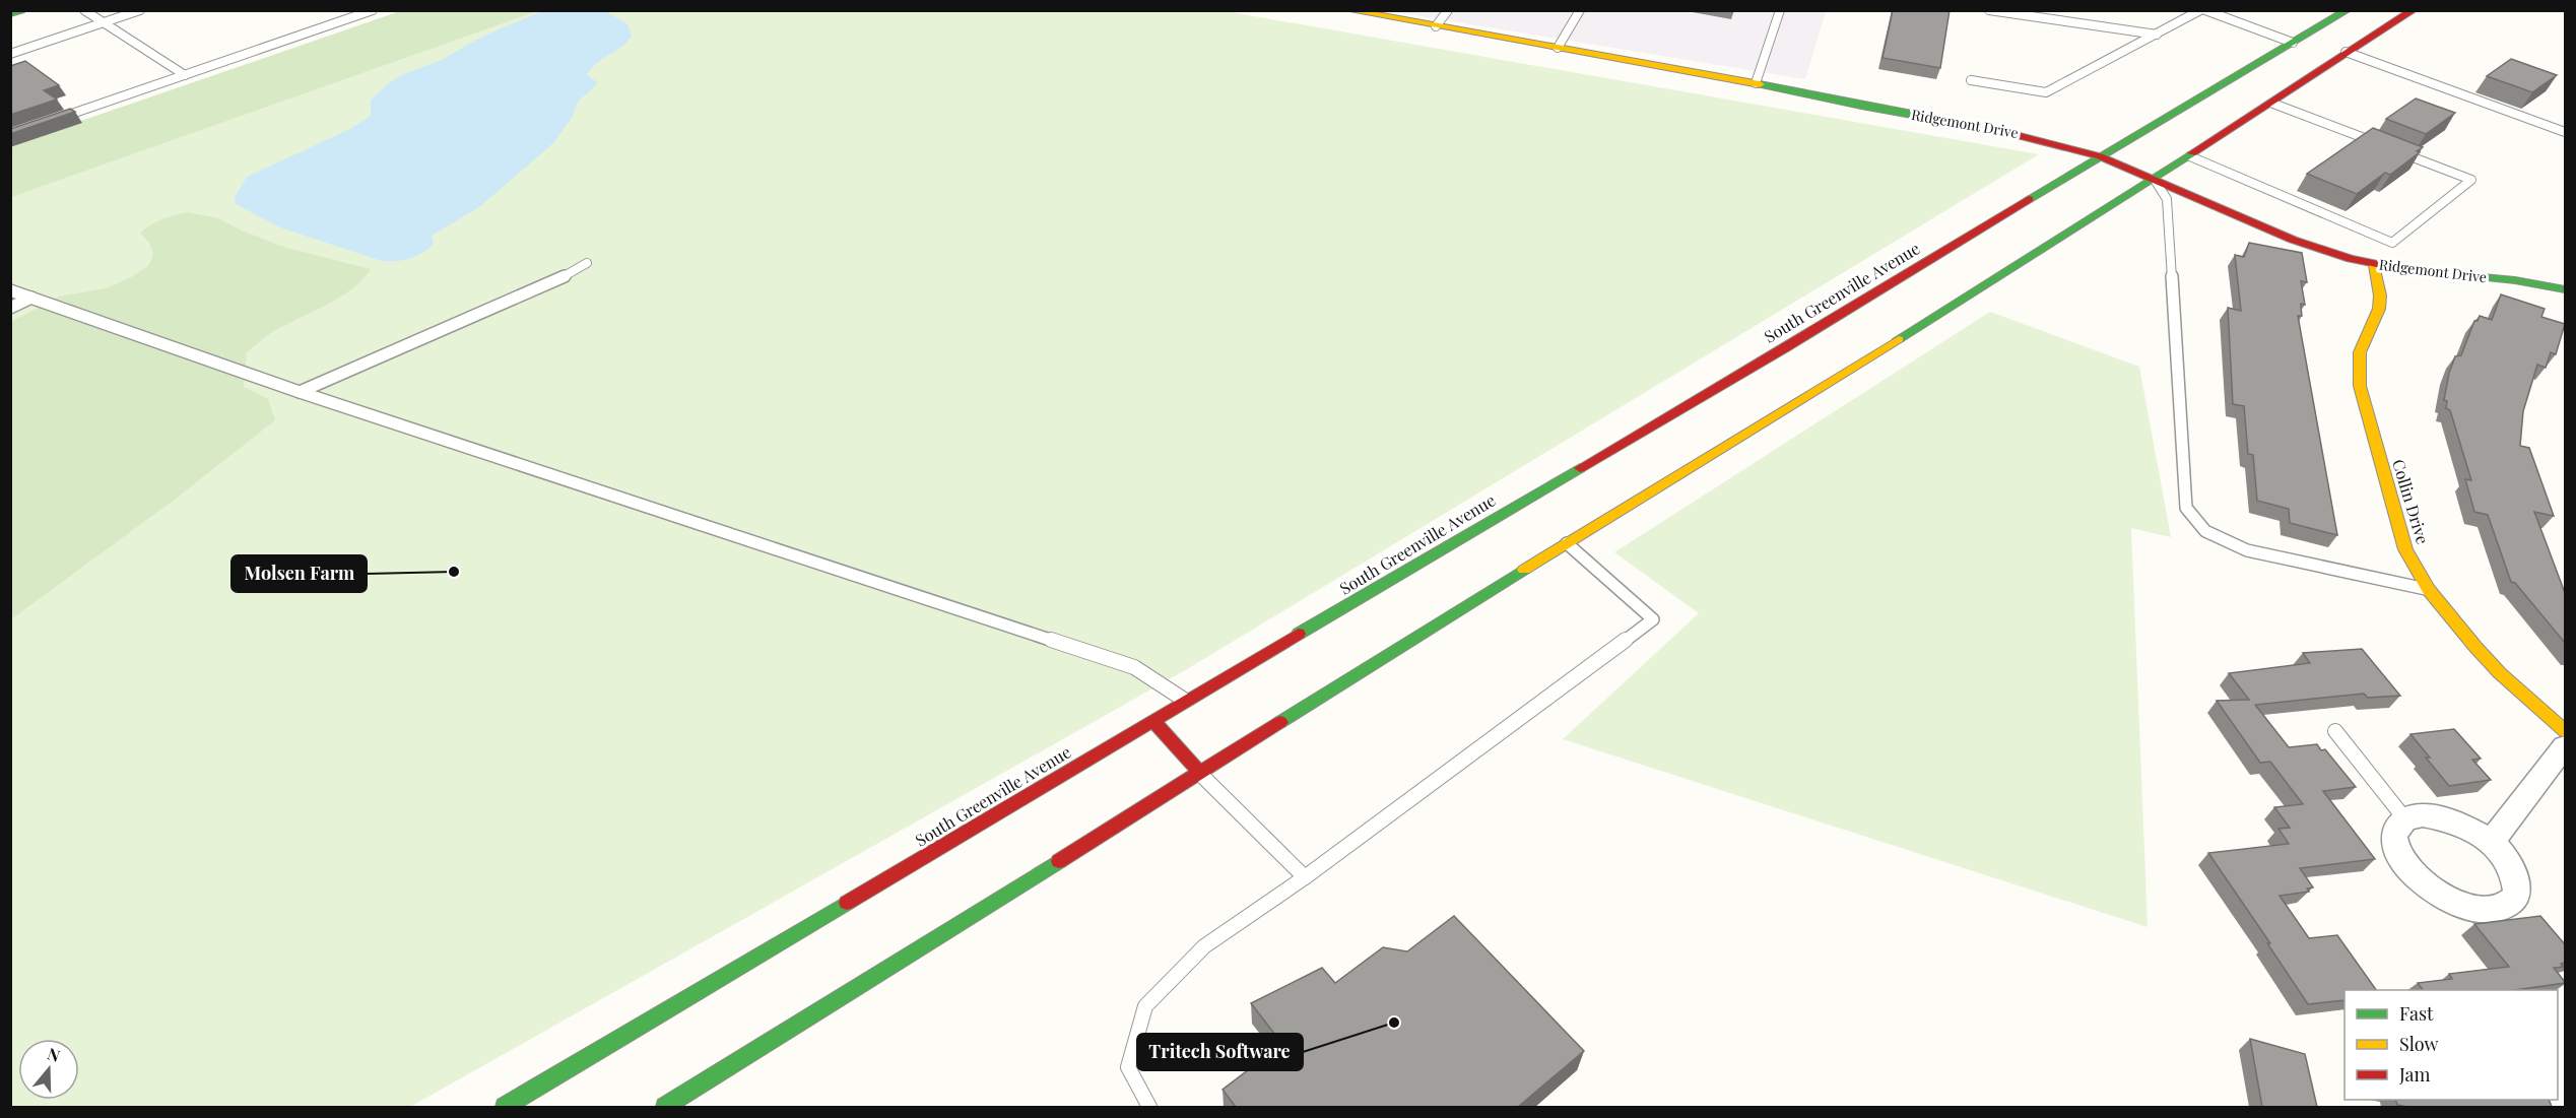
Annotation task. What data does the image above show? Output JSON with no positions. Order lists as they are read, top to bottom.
{
  "streets": {
    "main road": ["Ridgemont Drive", "South Greenville Avenue", "Collin Drive"]
  },
  "crossings": [
    ["Ridgemont Drive", "South Greenville Avenue"],
    ["Ridgemont Drive", "Collin Drive"]
  ],
  "places": ["Molsen Farm", "Tritech Software"],
  "legend": ["Fast", "Slow", "Jam"],
  "north": "top"
}
